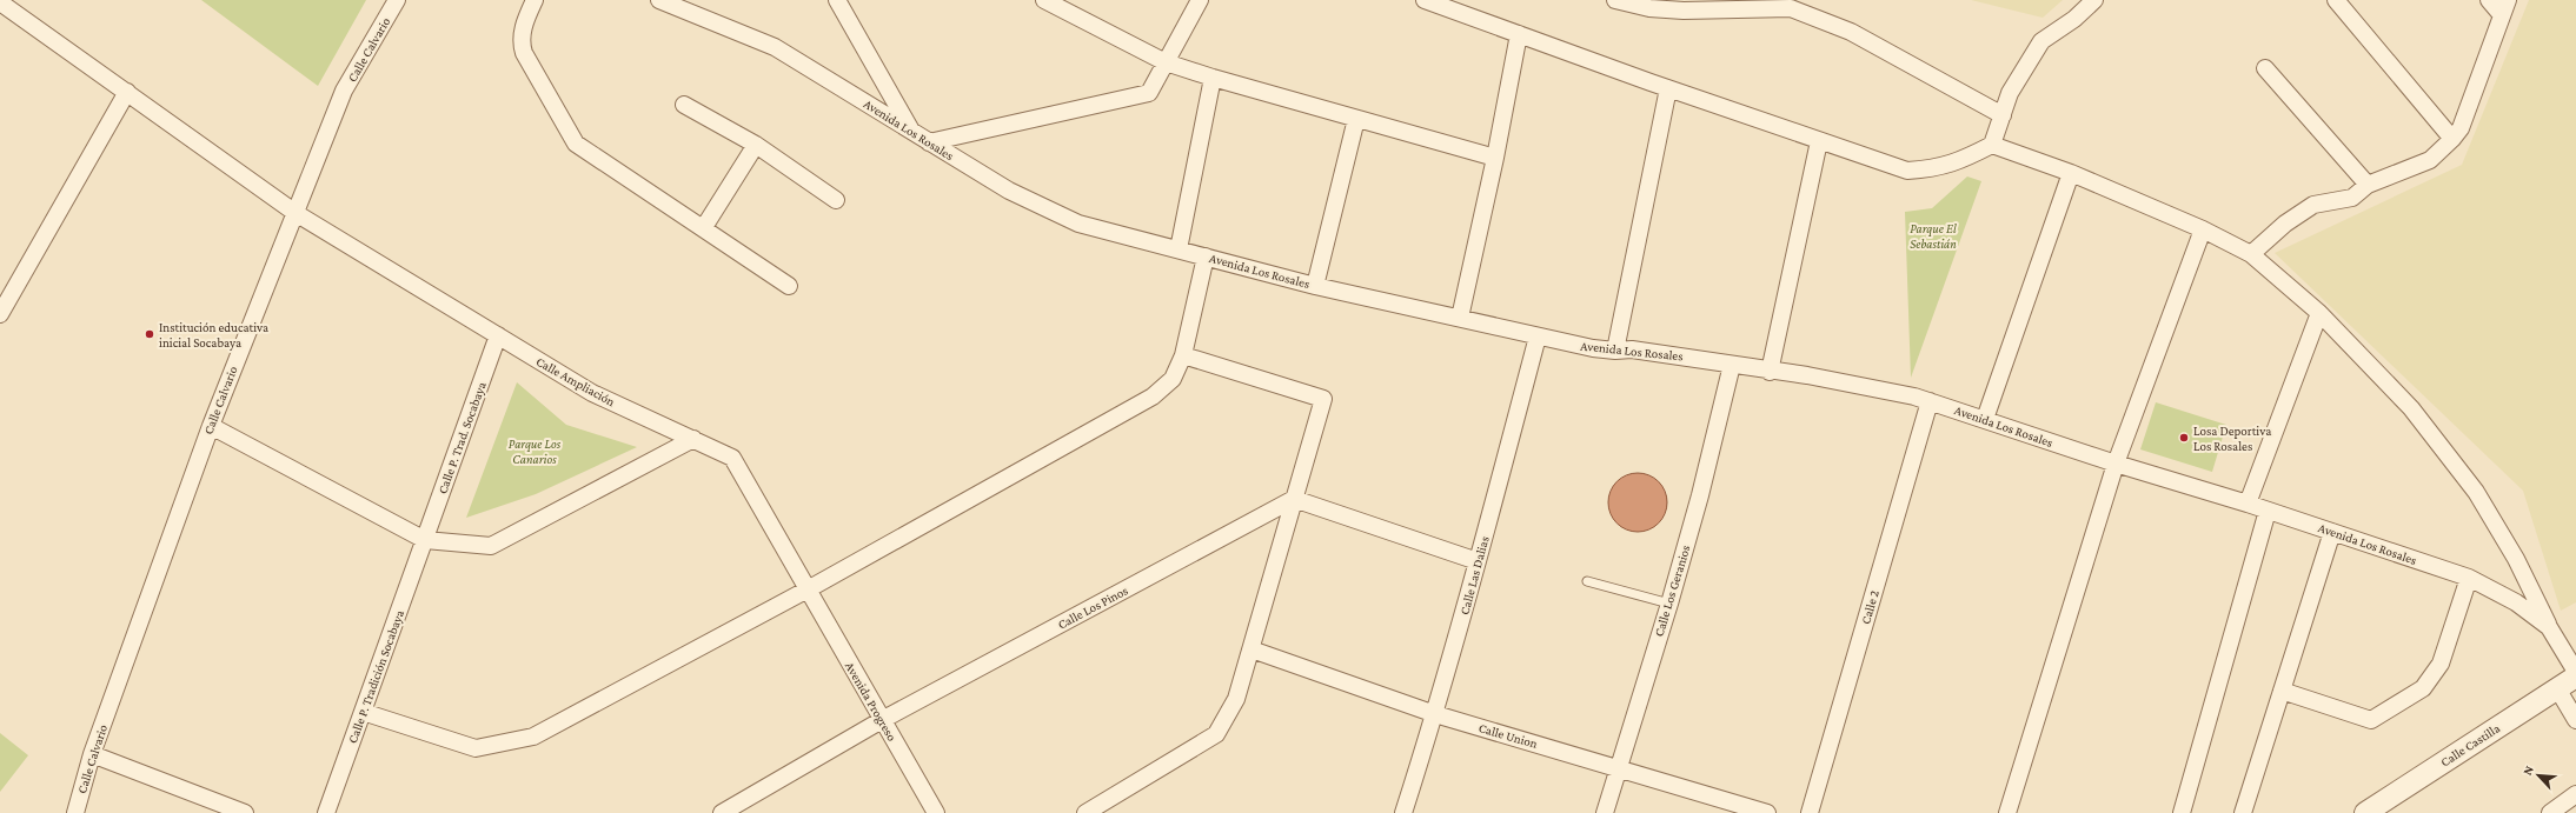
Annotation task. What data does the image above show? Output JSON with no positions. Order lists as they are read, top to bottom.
{
  "streets": {
    "street": [
      "Calle Calvario",
      "Avenida Los Rosales",
      "Calle Ampliación",
      "Calle P. Trad. Socabaya",
      "Calle Las Dalias",
      "Calle Los Geranios",
      "Calle Los Pinos",
      "Calle 2",
      "Calle P. Tradición Socabaya",
      "Avenida Progreso",
      "Calle Union",
      "Calle Castilla"
    ]
  },
  "crossings": [
    ["Calle Calvario", "Calle Ampliación"],
    ["Avenida Los Rosales", "Calle Las Dalias"],
    ["Avenida Los Rosales", "Calle Los Geranios"],
    ["Avenida Los Rosales", "Calle 2"],
    ["Calle Ampliación", "Calle P. Trad. Socabaya"],
    ["Calle Ampliación", "Avenida Progreso"],
    ["Calle P. Trad. Socabaya", "Calle P. Tradición Socabaya"],
    ["Calle Las Dalias", "Calle Union"],
    ["Calle Los Geranios", "Calle Union"],
    ["Calle Los Pinos", "Avenida Progreso"]
  ],
  "parks": ["Parque El Sebastián", "Parque Los Canarios"],
  "places": ["Institución educativa inicial Socabaya", "Losa Deportiva Los Rosales"],
  "north": "top left"
}
